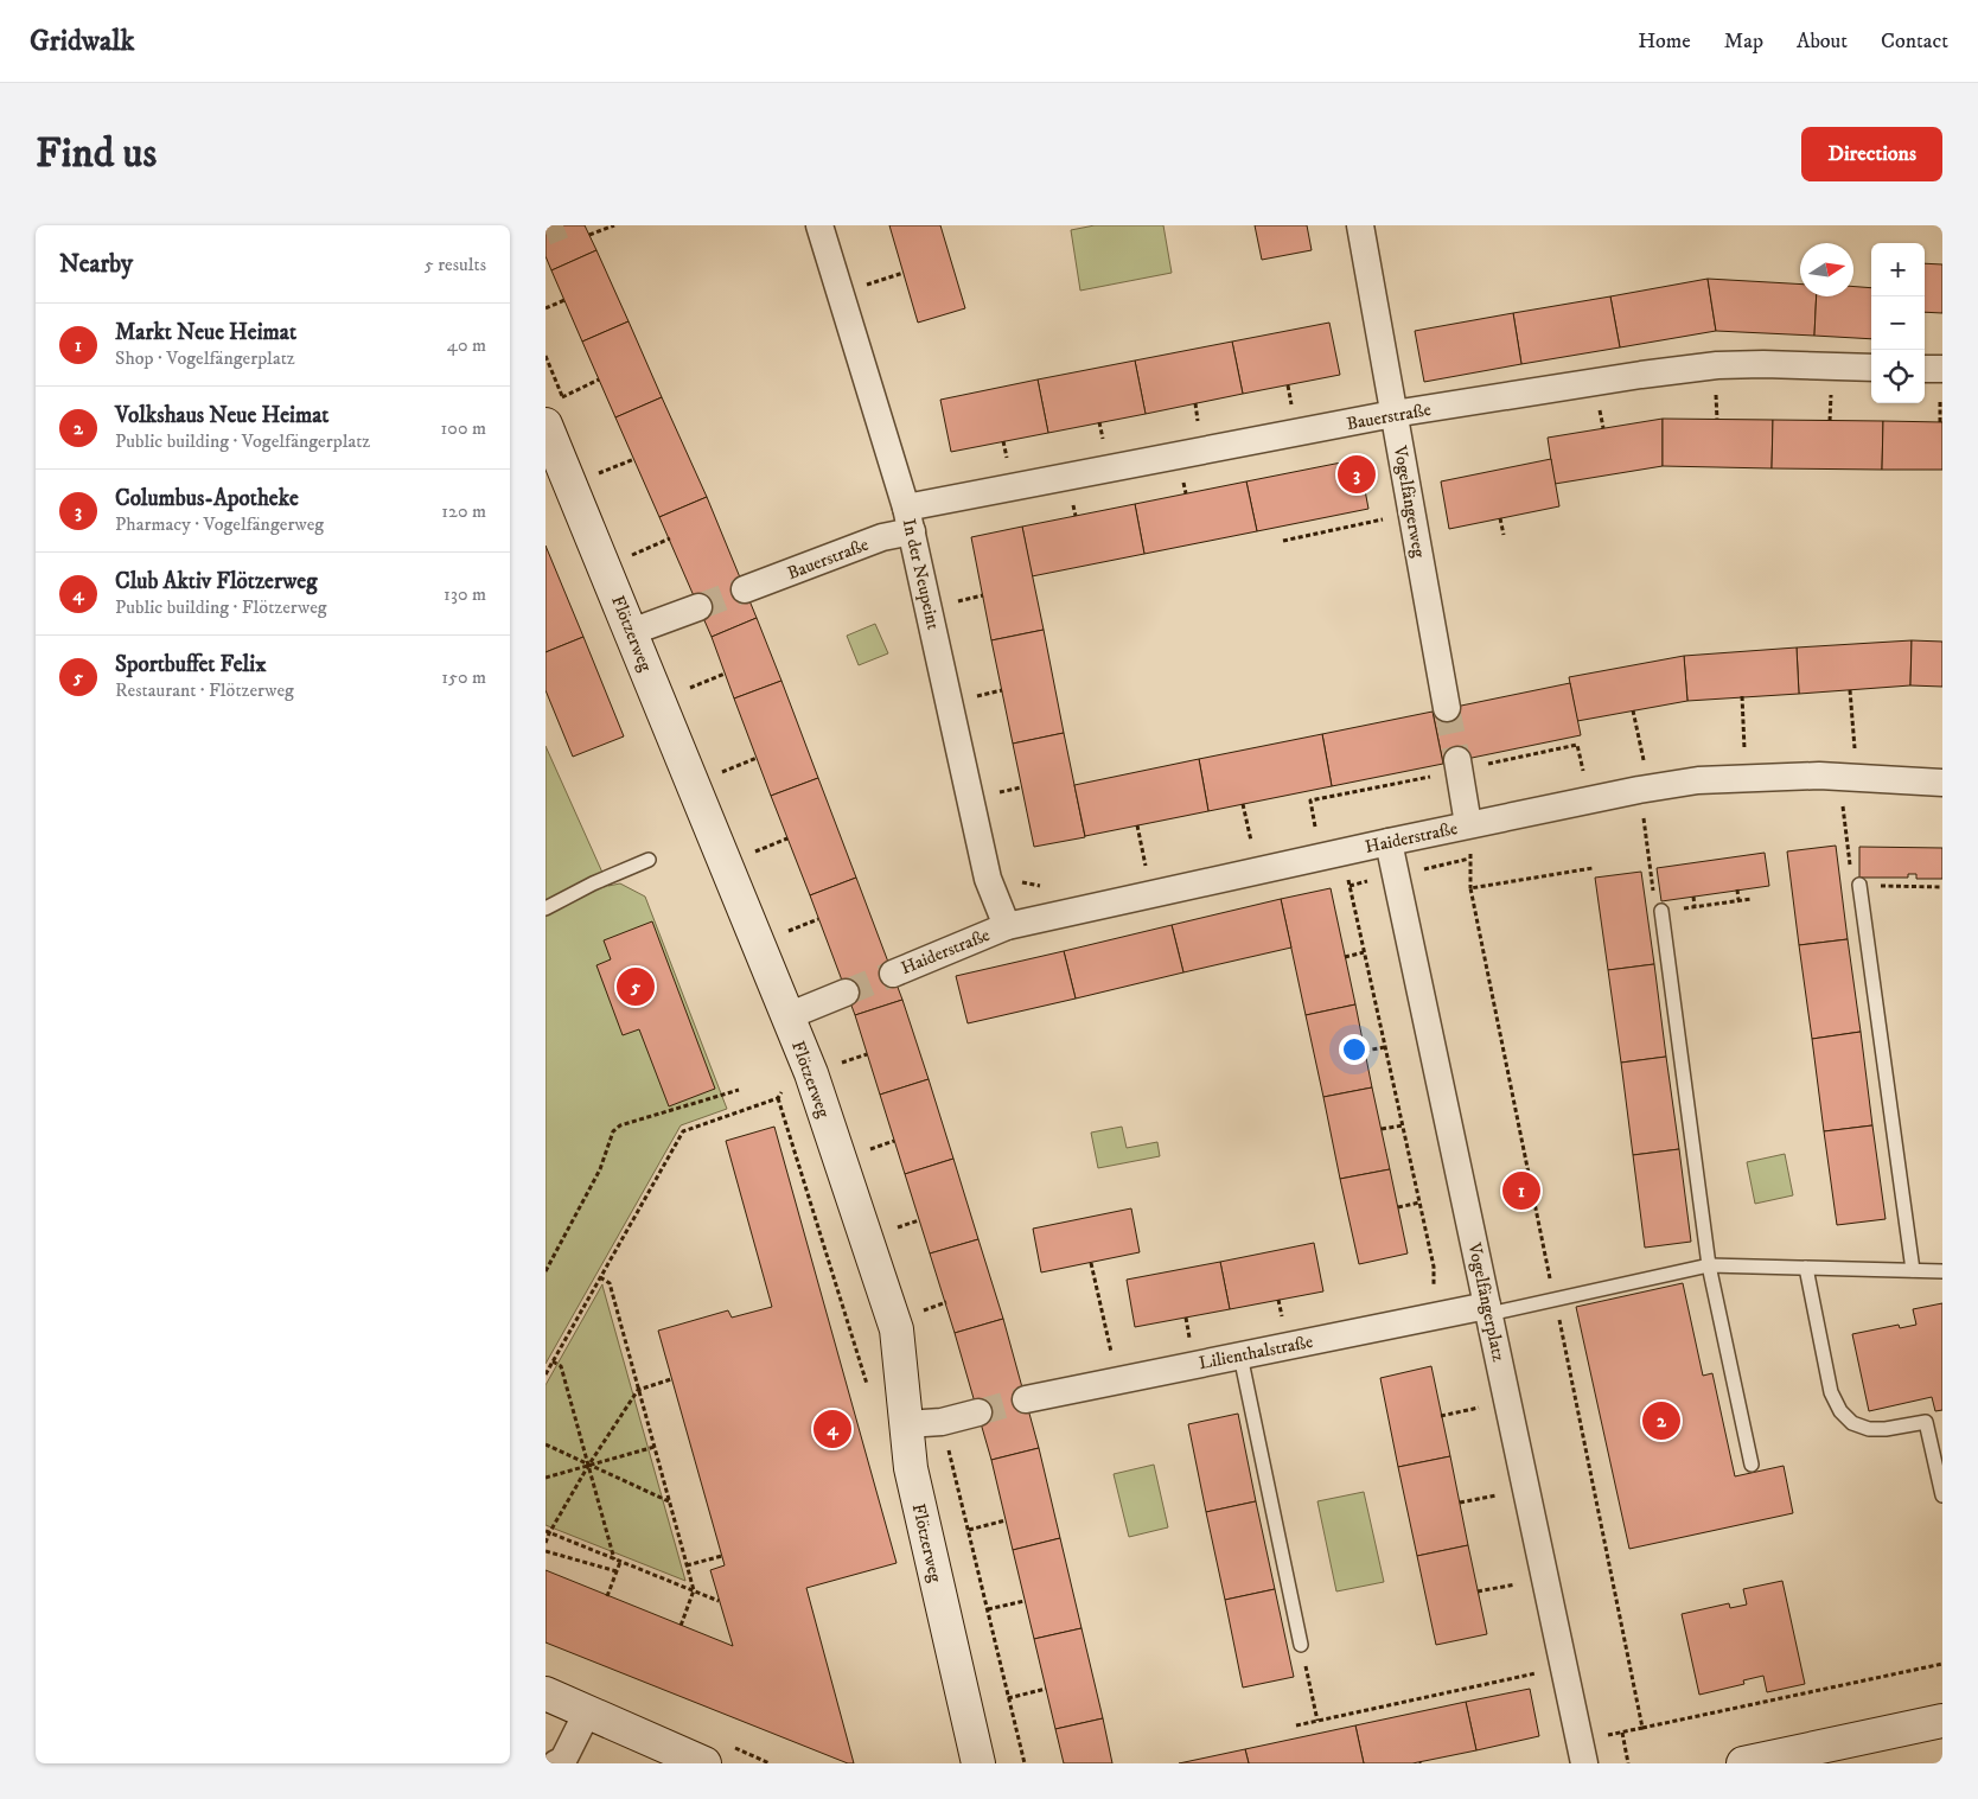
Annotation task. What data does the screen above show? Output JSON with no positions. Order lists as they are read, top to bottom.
{
  "streets": {
    "street": [
      "Bauerstraße",
      "Vogelfängerweg",
      "In der Neupeint",
      "Flötzerweg",
      "Haiderstraße",
      "Vogelfängerplatz",
      "Lilienthalstraße"
    ]
  },
  "crossings": [
    ["Bauerstraße", "Vogelfängerweg"],
    ["Bauerstraße", "In der Neupeint"],
    ["In der Neupeint", "Haiderstraße"],
    ["Haiderstraße", "Vogelfängerplatz"],
    ["Vogelfängerplatz", "Lilienthalstraße"]
  ],
  "north": "right",
  "page": {
    "header": "Gridwalk",
    "nav": [
      "Home",
      "Map",
      "About",
      "Contact"
    ],
    "buttons": "Directions",
    "title": "Find us",
    "heading": ["Nearby", "5 results"],
    "map_buttons": ["+", "−"],
    "list": [
      {
        "mark": "1",
        "name": "Markt Neue Heimat",
        "note": "Shop · Vogelfängerplatz",
        "value": "40 m"
      },
      {
        "mark": "2",
        "name": "Volkshaus Neue Heimat",
        "note": "Public building · Vogelfängerplatz",
        "value": "100 m"
      },
      {
        "mark": "3",
        "name": "Columbus-Apotheke",
        "note": "Pharmacy · Vogelfängerweg",
        "value": "120 m"
      },
      {
        "mark": "4",
        "name": "Club Aktiv Flötzerweg",
        "note": "Public building · Flötzerweg",
        "value": "130 m"
      },
      {
        "mark": "5",
        "name": "Sportbuffet Felix",
        "note": "Restaurant · Flötzerweg",
        "value": "150 m"
      }
    ],
    "pins": [
      "3",
      "5",
      "1",
      "2",
      "4"
    ]
  }
}
